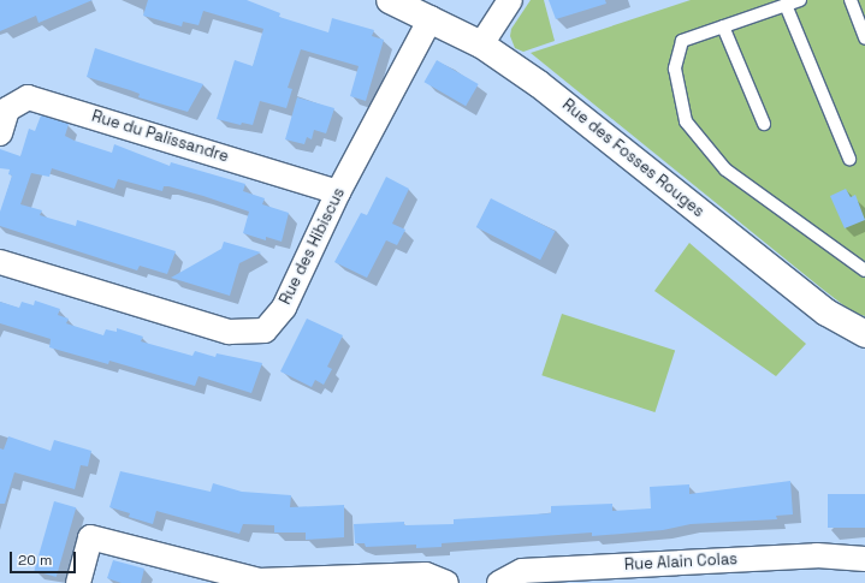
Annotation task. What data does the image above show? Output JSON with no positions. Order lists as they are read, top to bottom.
{
  "streets": {
    "street": [
      "Rue du Palissandre",
      "Rue des Fosses Rouges",
      "Rue des Hibiscus",
      "Rue Alain Colas"
    ]
  },
  "crossings": [
    ["Rue du Palissandre", "Rue des Hibiscus"],
    ["Rue des Fosses Rouges", "Rue des Hibiscus"]
  ],
  "scale_bar": "20 m"
}
